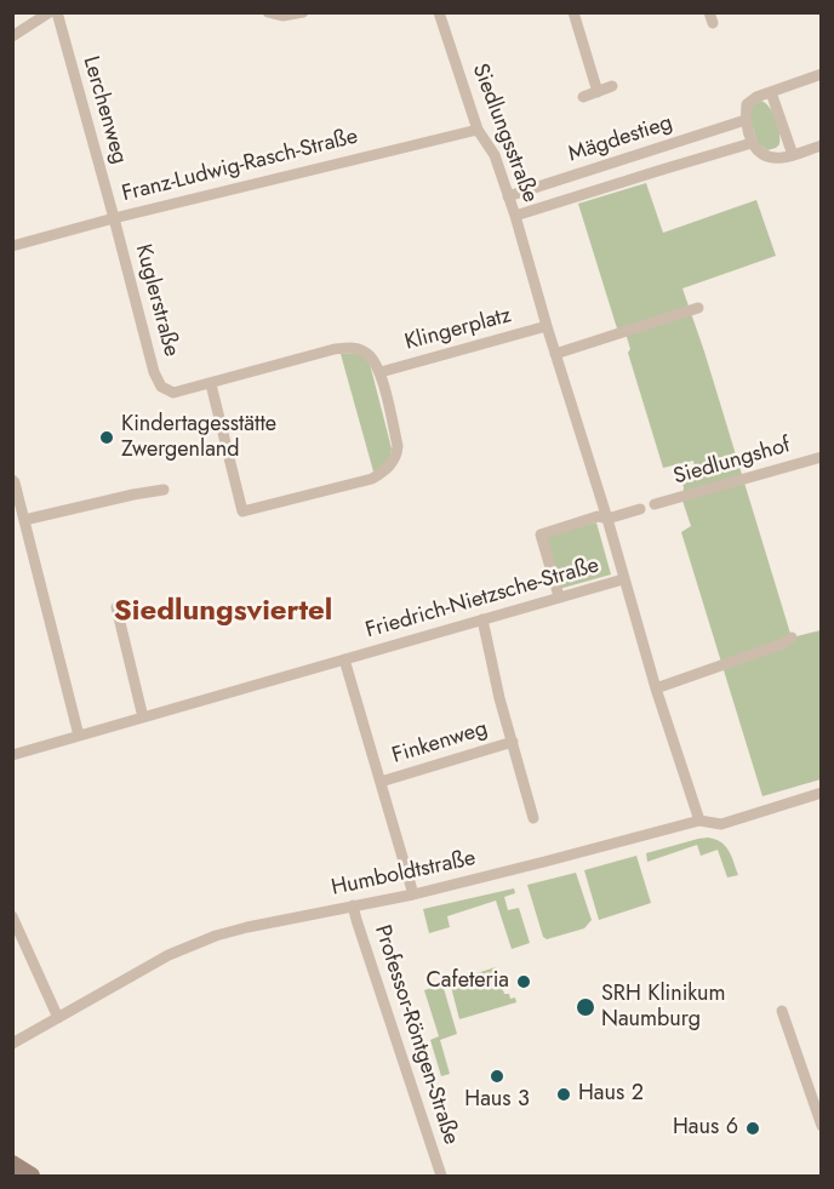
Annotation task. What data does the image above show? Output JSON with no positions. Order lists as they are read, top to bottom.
{
  "streets": {
    "street": [
      "Lerchenweg",
      "Siedlungsstraße",
      "Mägdestieg",
      "Franz-Ludwig-Rasch-Straße",
      "Kuglerstraße",
      "Klingerplatz",
      "Siedlungshof",
      "Friedrich-Nietzsche-Straße",
      "Finkenweg",
      "Humboldtstraße",
      "Professor-Röntgen-Straße"
    ]
  },
  "crossings": [
    ["Lerchenweg", "Franz-Ludwig-Rasch-Straße"],
    ["Lerchenweg", "Kuglerstraße"],
    ["Siedlungsstraße", "Mägdestieg"],
    ["Siedlungsstraße", "Franz-Ludwig-Rasch-Straße"],
    ["Siedlungsstraße", "Klingerplatz"],
    ["Siedlungsstraße", "Friedrich-Nietzsche-Straße"],
    ["Siedlungsstraße", "Humboldtstraße"],
    ["Franz-Ludwig-Rasch-Straße", "Kuglerstraße"],
    ["Kuglerstraße", "Klingerplatz"],
    ["Friedrich-Nietzsche-Straße", "Finkenweg"],
    ["Humboldtstraße", "Professor-Röntgen-Straße"]
  ],
  "districts": ["Siedlungsviertel"],
  "places": [
    "Kindertagesstätte Zwergenland",
    "Cafeteria",
    "SRH Klinikum Naumburg",
    "Haus 3",
    "Haus 2",
    "Haus 6"
  ]
}
